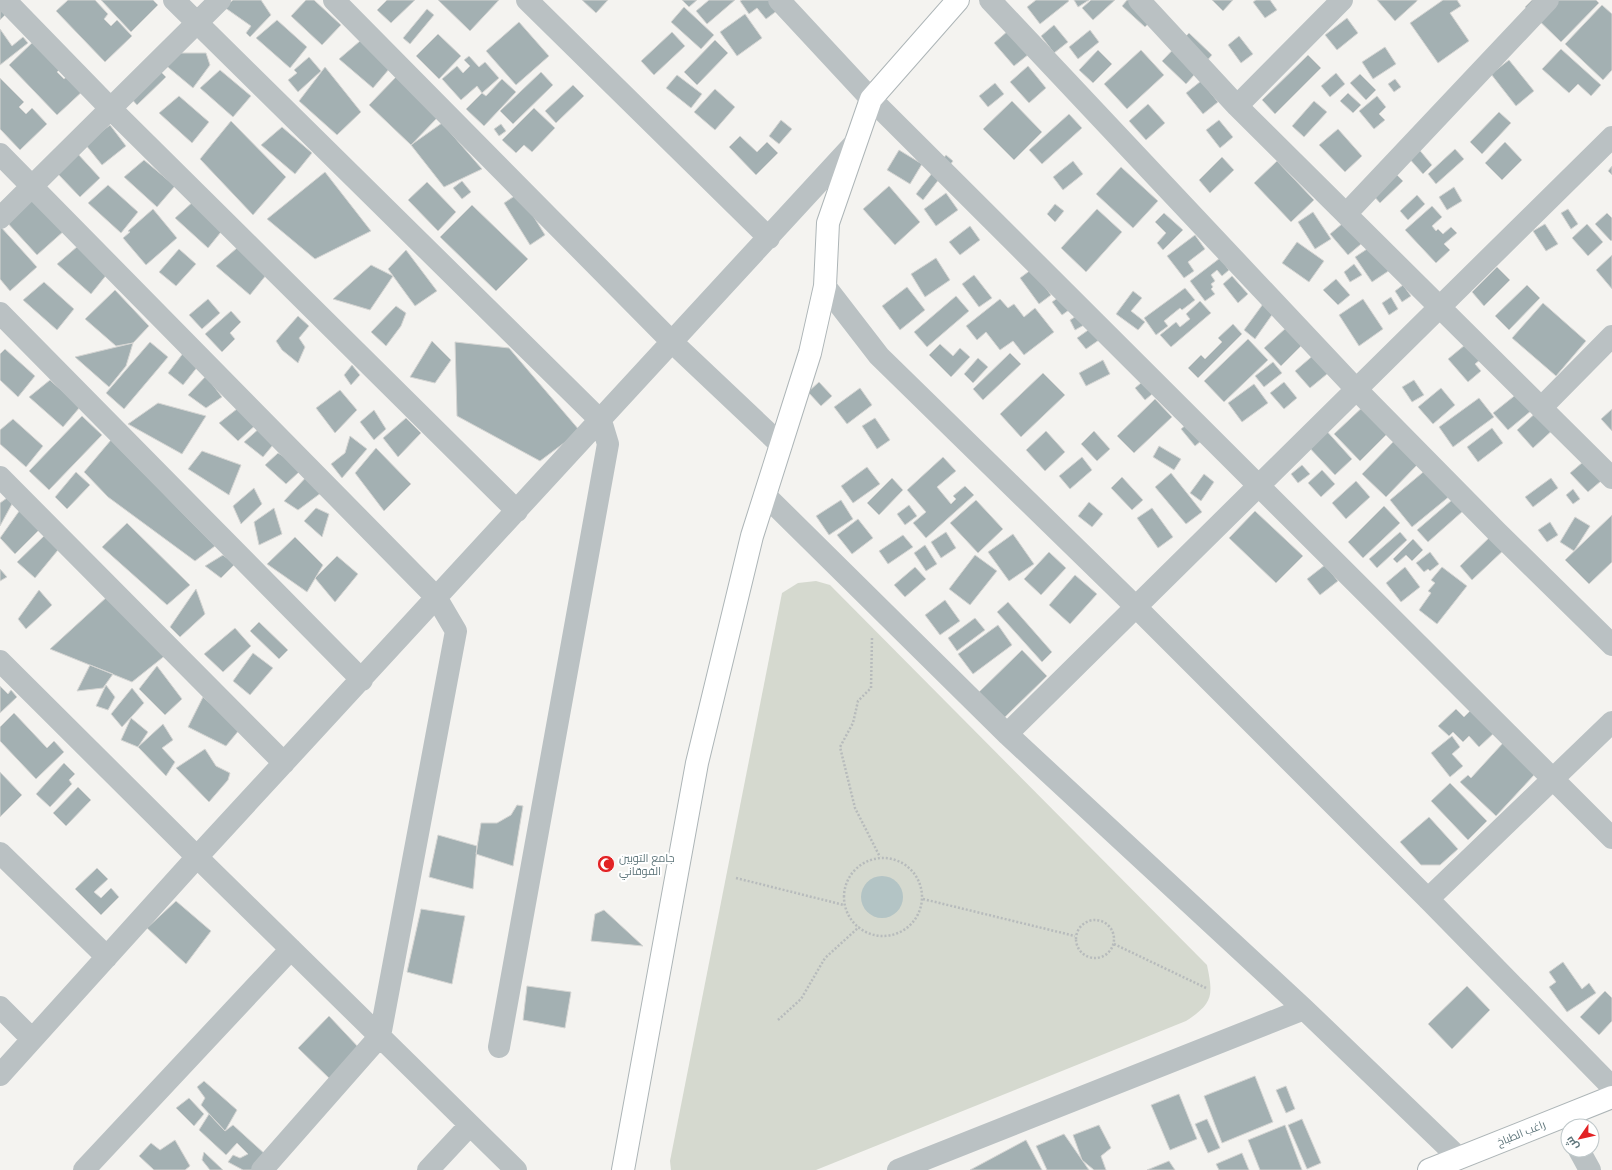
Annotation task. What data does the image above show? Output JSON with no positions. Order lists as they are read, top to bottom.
{
  "streets": {
    "main road": ["راغب الطباخ"]
  },
  "places": {
    "mosque": ["جامع التوبين الفوقاني"]
  },
  "north": "bottom left"
}
